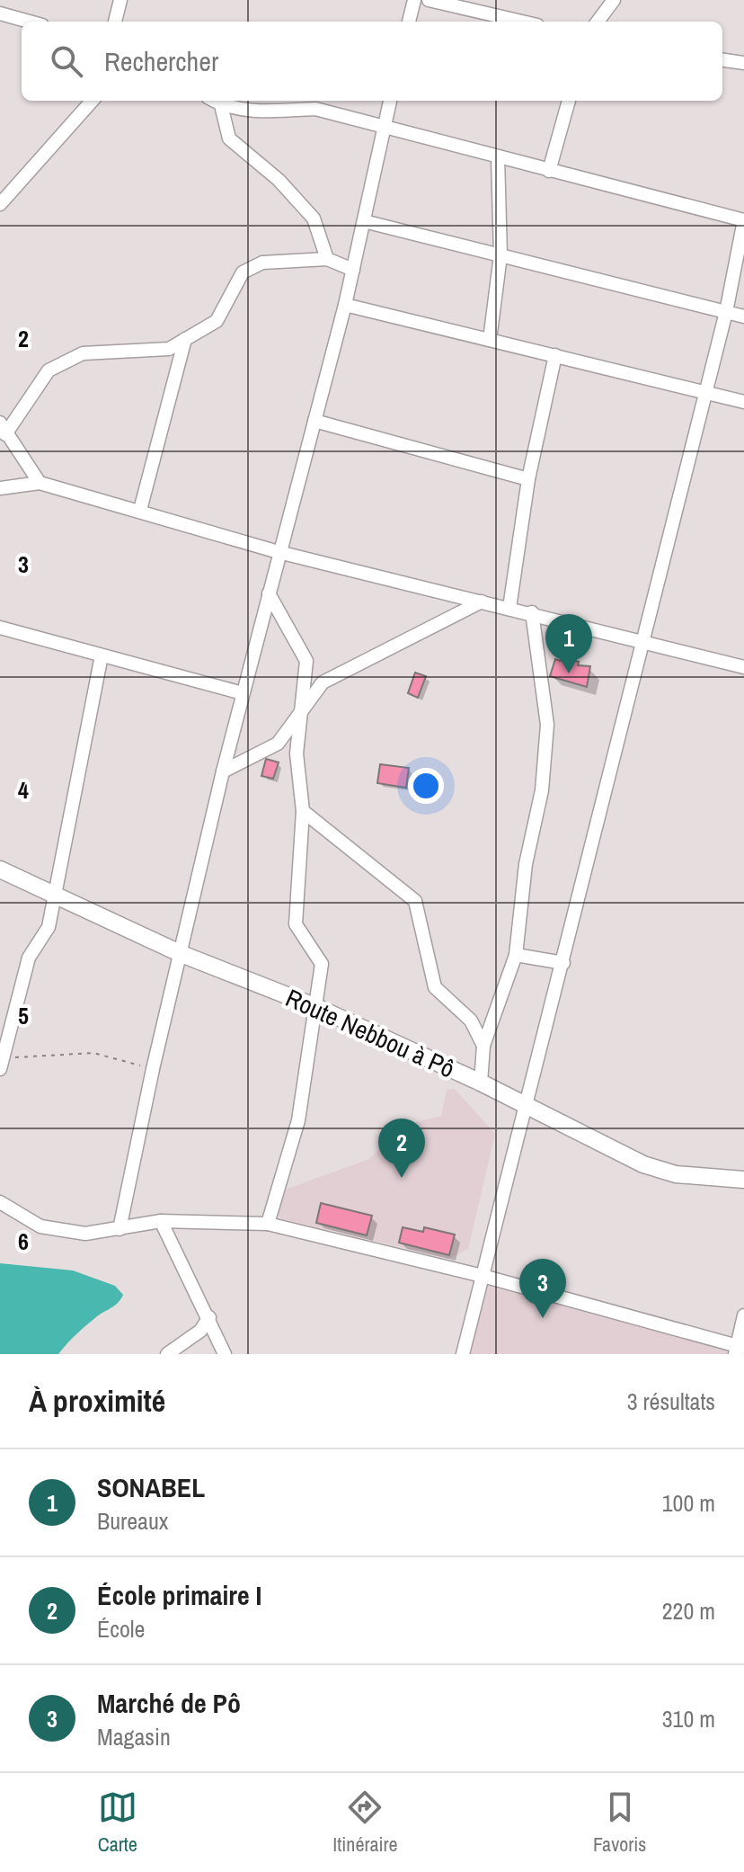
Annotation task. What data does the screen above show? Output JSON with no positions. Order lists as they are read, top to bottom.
{
  "streets": {
    "main road": ["Route Nebbou à Pô"]
  },
  "page": {
    "search": "Rechercher",
    "pins": ["1", "2", "3"],
    "heading": ["À proximité", "3 résultats"],
    "list": [
      {
        "mark": "1",
        "name": "SONABEL",
        "note": "Bureaux",
        "value": "100 m"
      },
      {
        "mark": "2",
        "name": "École primaire I",
        "note": "École",
        "value": "220 m"
      },
      {
        "mark": "3",
        "name": "Marché de Pô",
        "note": "Magasin",
        "value": "310 m"
      }
    ],
    "nav": ["Carte", "Itinéraire", "Favoris"]
  },
  "grid": {
    "rows": [
      "2",
      "3",
      "4",
      "5",
      "6"
    ]
  }
}
